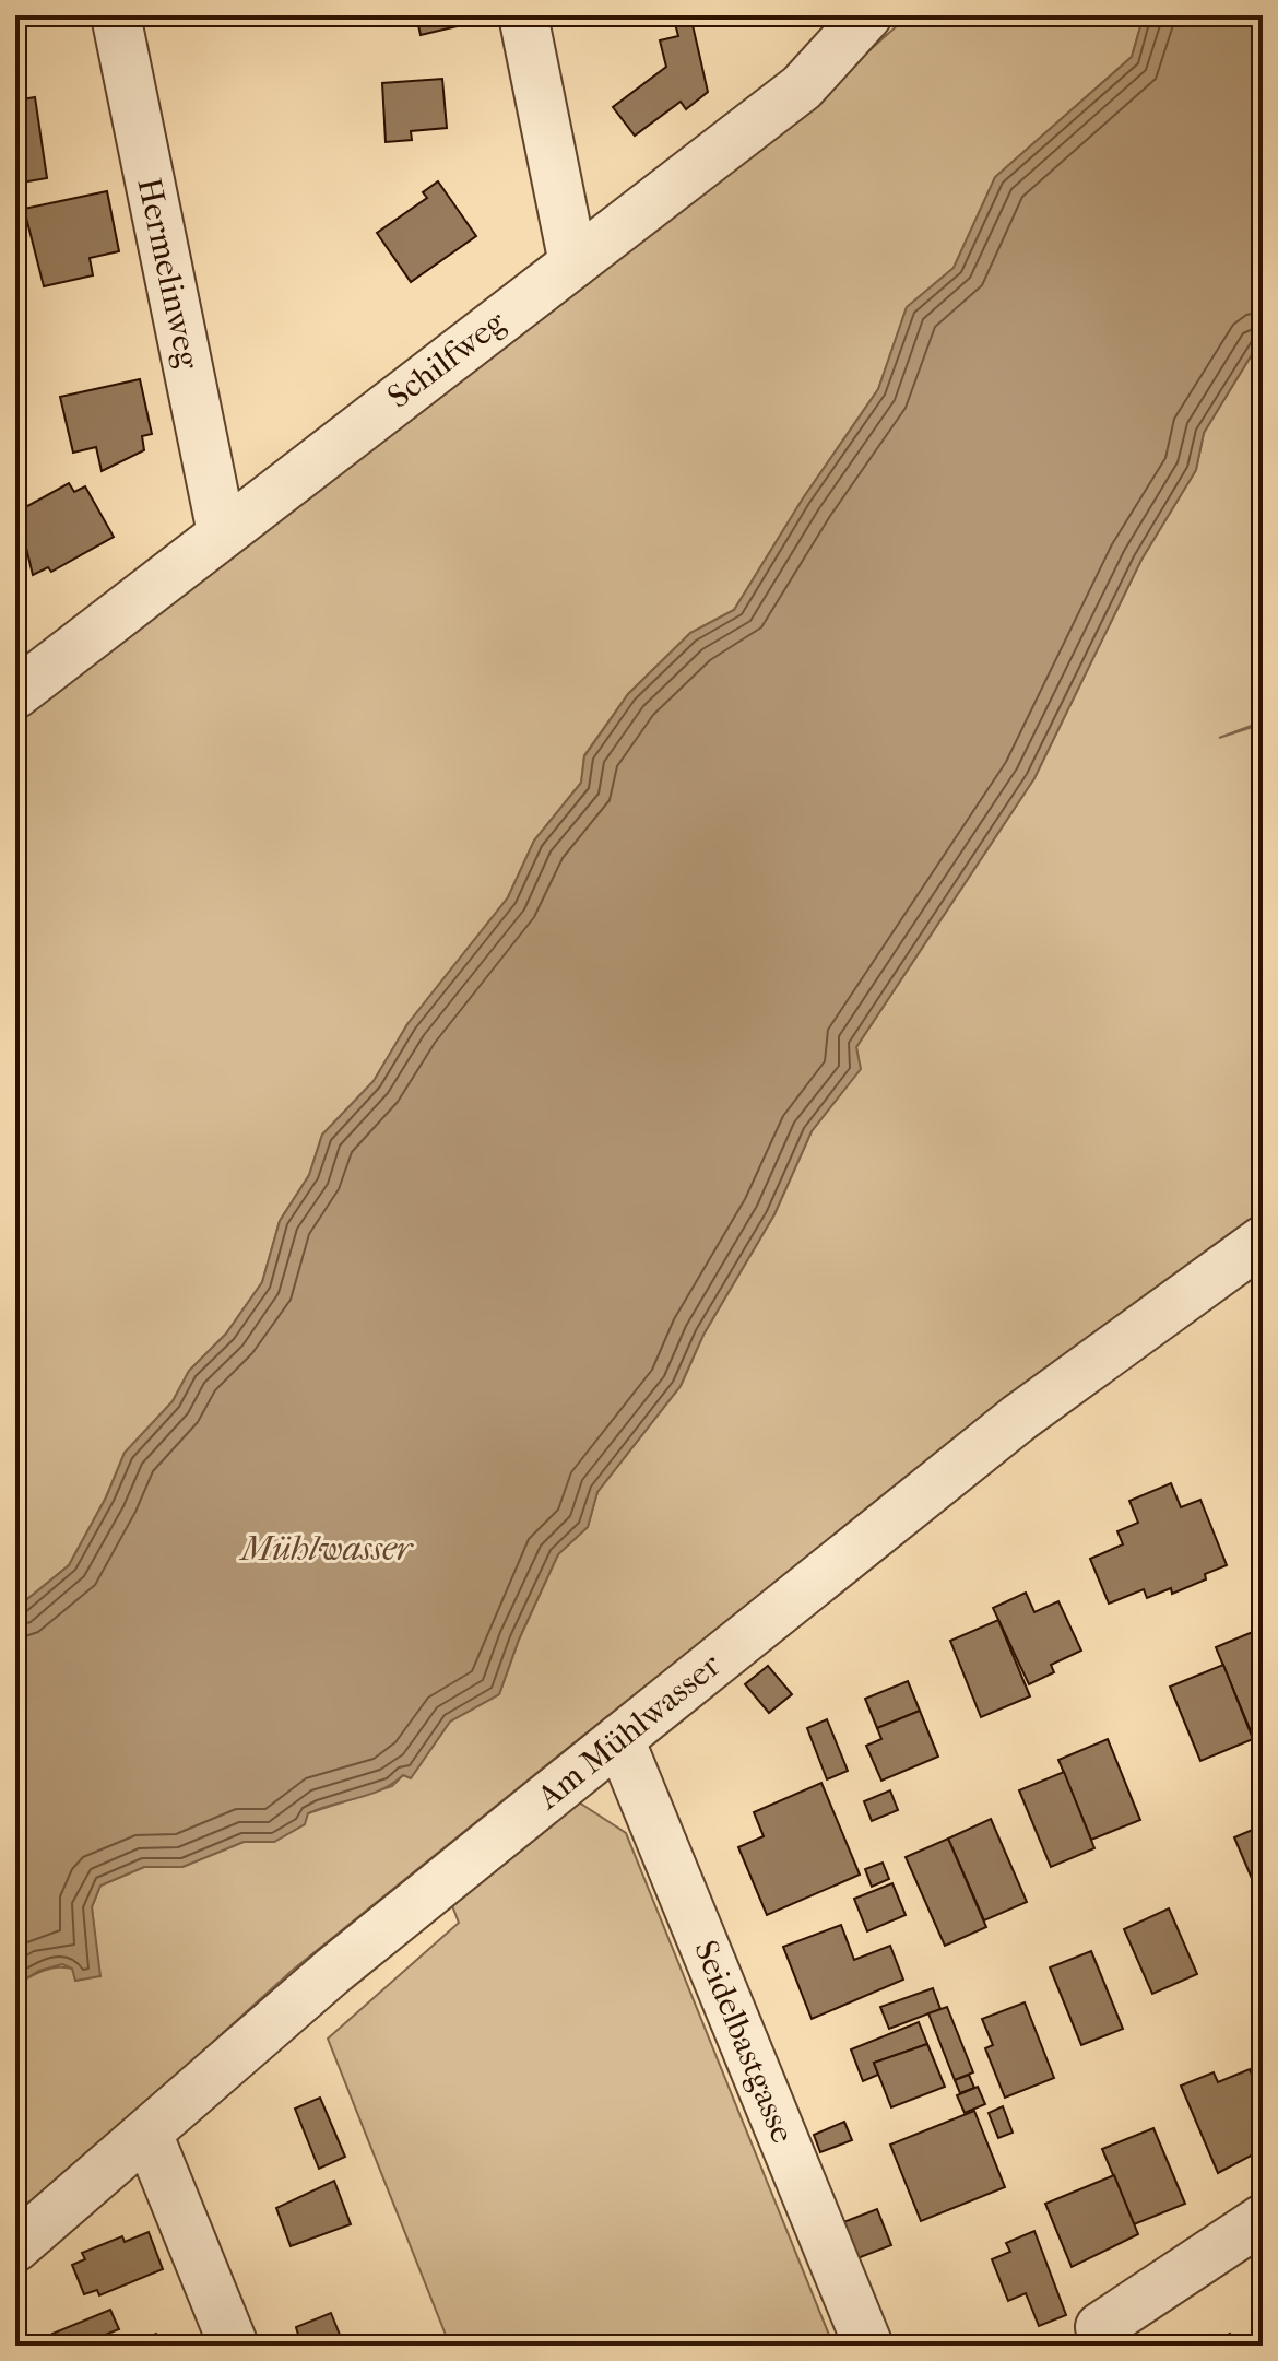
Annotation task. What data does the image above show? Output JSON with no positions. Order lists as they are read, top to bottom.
{
  "streets": {
    "street": [
      "Hermelinweg",
      "Schilfweg",
      "Am Mühlwasser",
      "Seidelbastgasse"
    ]
  },
  "crossings": [
    ["Hermelinweg", "Schilfweg"],
    ["Am Mühlwasser", "Seidelbastgasse"]
  ],
  "water": ["Mühlwasser"]
}
